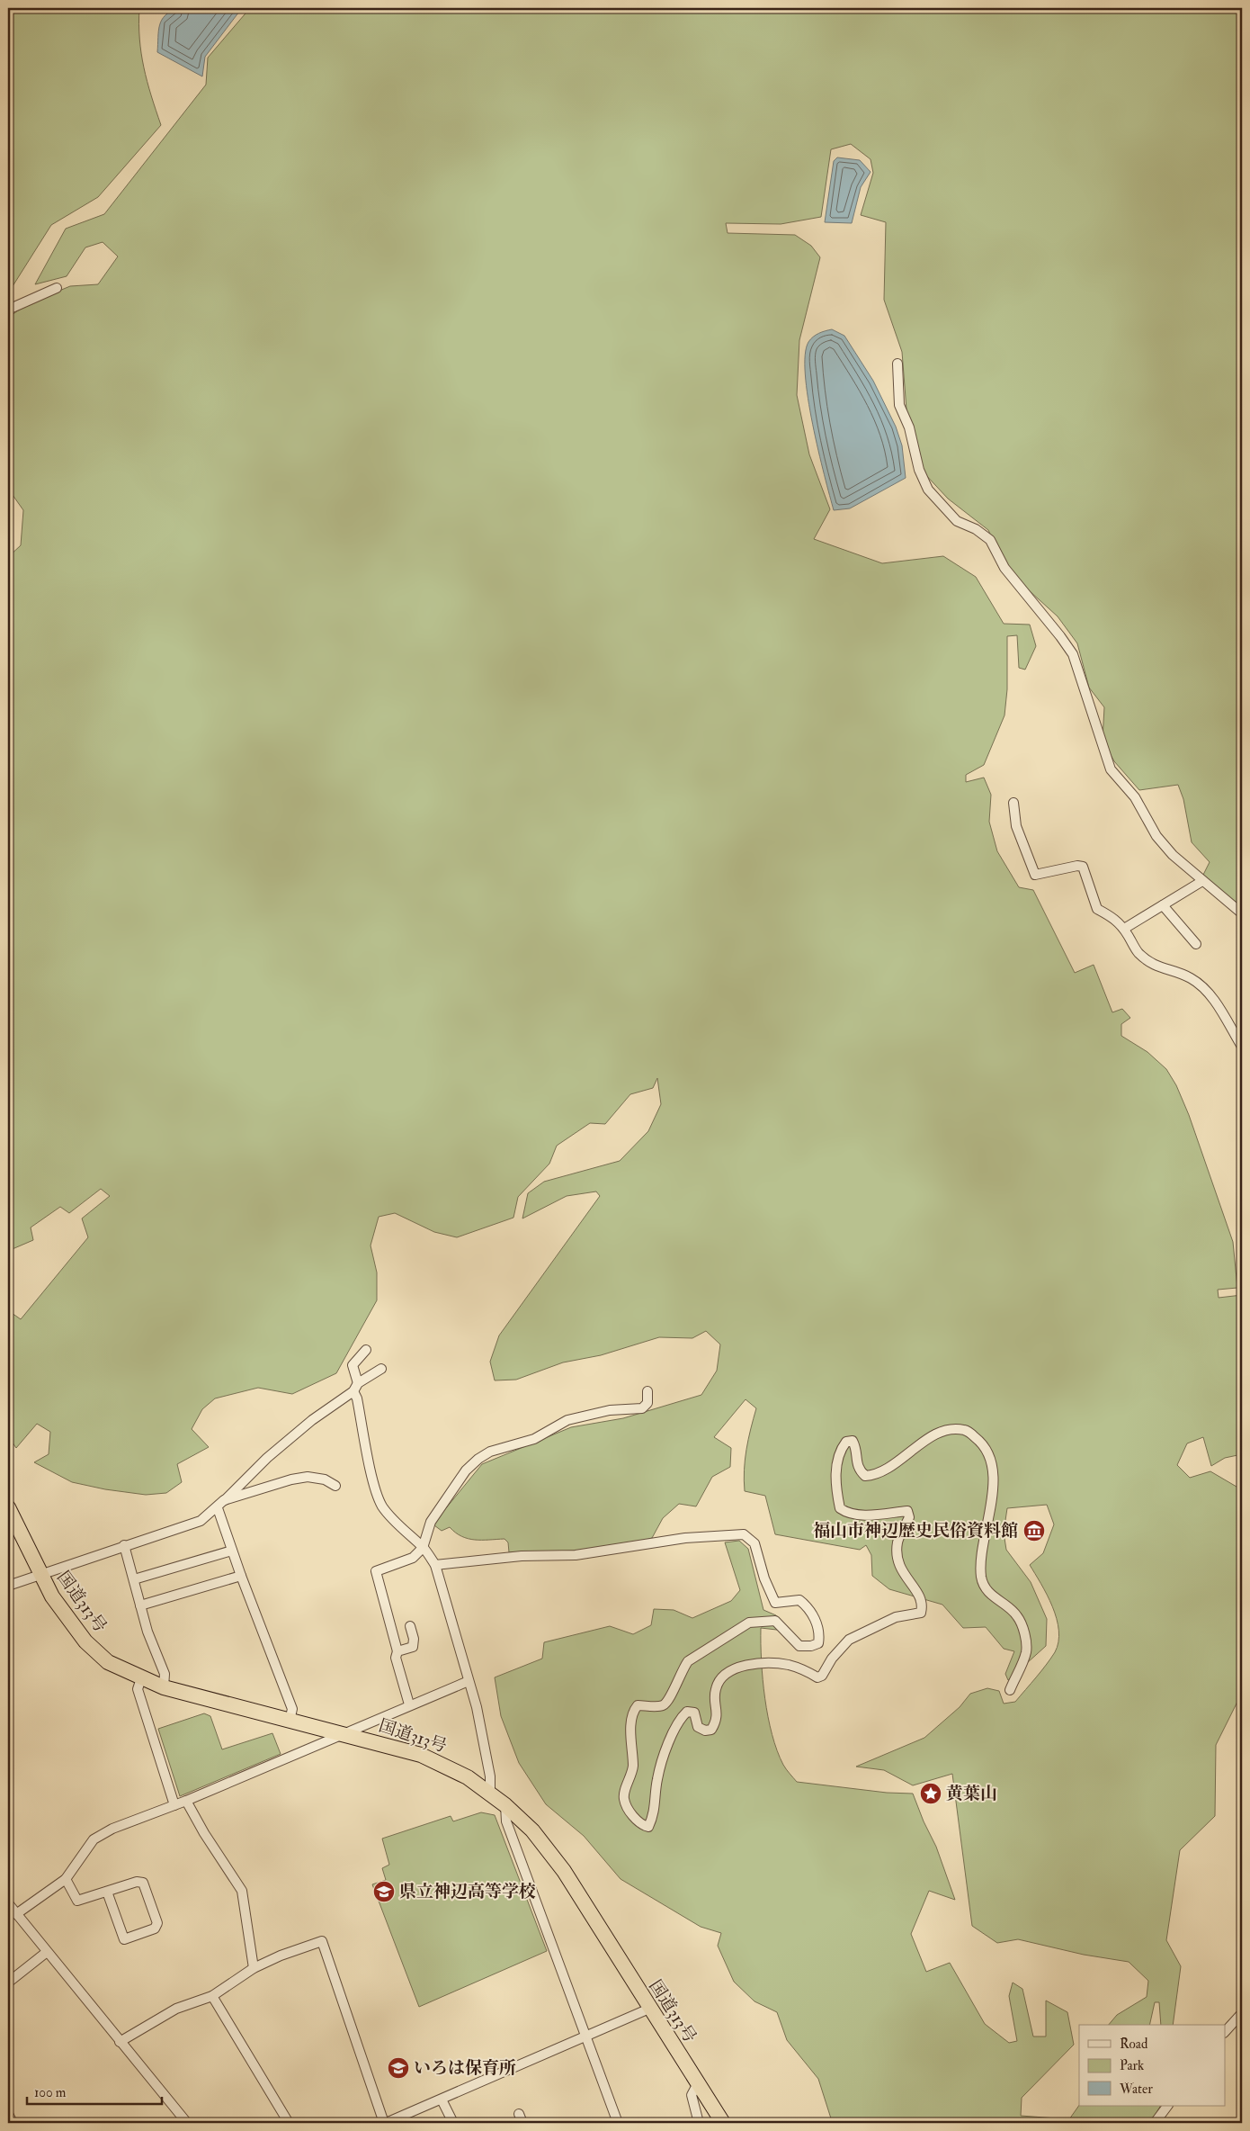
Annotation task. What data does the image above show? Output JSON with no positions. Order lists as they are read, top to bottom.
{
  "streets": {
    "highway": ["国道313号"]
  },
  "places": {
    "museum": ["福山市神辺歴史民俗資料館"],
    "place": ["黄葉山"],
    "school or university": ["県立神辺高等学校", "いろは保育所"]
  },
  "legend": ["Road", "Park", "Water"],
  "scale_bar": "100 m"
}
